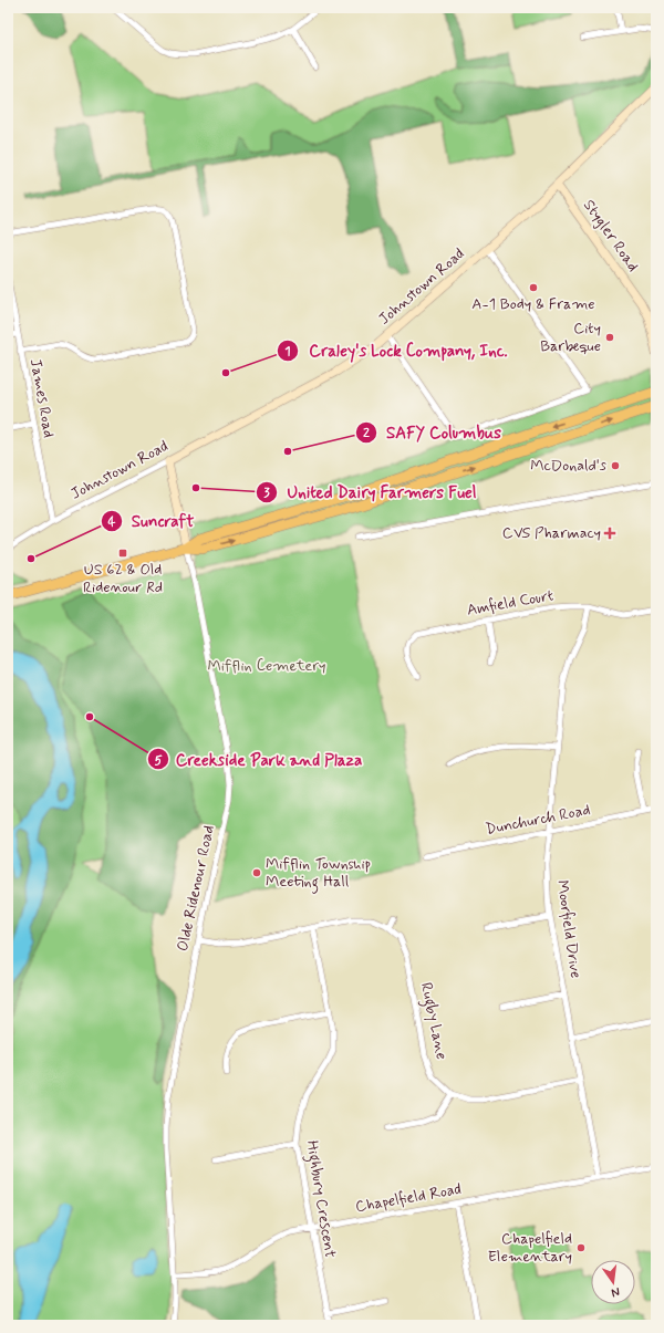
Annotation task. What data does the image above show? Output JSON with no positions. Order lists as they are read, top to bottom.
{
  "streets": {
    "street": [
      "Stygler Road",
      "Johnstown Road",
      "James Road",
      "Amfield Court",
      "Dunchurch Road",
      "Olde Ridenour Road",
      "Moorfield Drive",
      "Rugby Lane",
      "Chapelfield Road",
      "Highbury Crescent"
    ]
  },
  "crossings": [
    ["Stygler Road", "Johnstown Road"],
    ["Johnstown Road", "James Road"],
    ["Johnstown Road", "Olde Ridenour Road"],
    ["Amfield Court", "Moorfield Drive"],
    ["Dunchurch Road", "Moorfield Drive"],
    ["Olde Ridenour Road", "Rugby Lane"],
    ["Olde Ridenour Road", "Chapelfield Road"],
    ["Moorfield Drive", "Rugby Lane"],
    ["Moorfield Drive", "Chapelfield Road"],
    ["Rugby Lane", "Highbury Crescent"],
    ["Chapelfield Road", "Highbury Crescent"]
  ],
  "parks": ["Mifflin Cemetery"],
  "places": {
    "other": [
      "A-1 Body & Frame",
      "City Barbeque",
      "Craley's Lock Company, Inc.",
      "SAFY Columbus",
      "McDonald's",
      "United Dairy Farmers Fuel",
      "Suncraft",
      "Creekside Park and Plaza",
      "Mifflin Township Meeting Hall",
      "Chapelfield Elementary"
    ],
    "health": ["CVS Pharmacy"],
    "transit": ["US 62 & Old Ridenour Rd"]
  },
  "north": "bottom"
}
